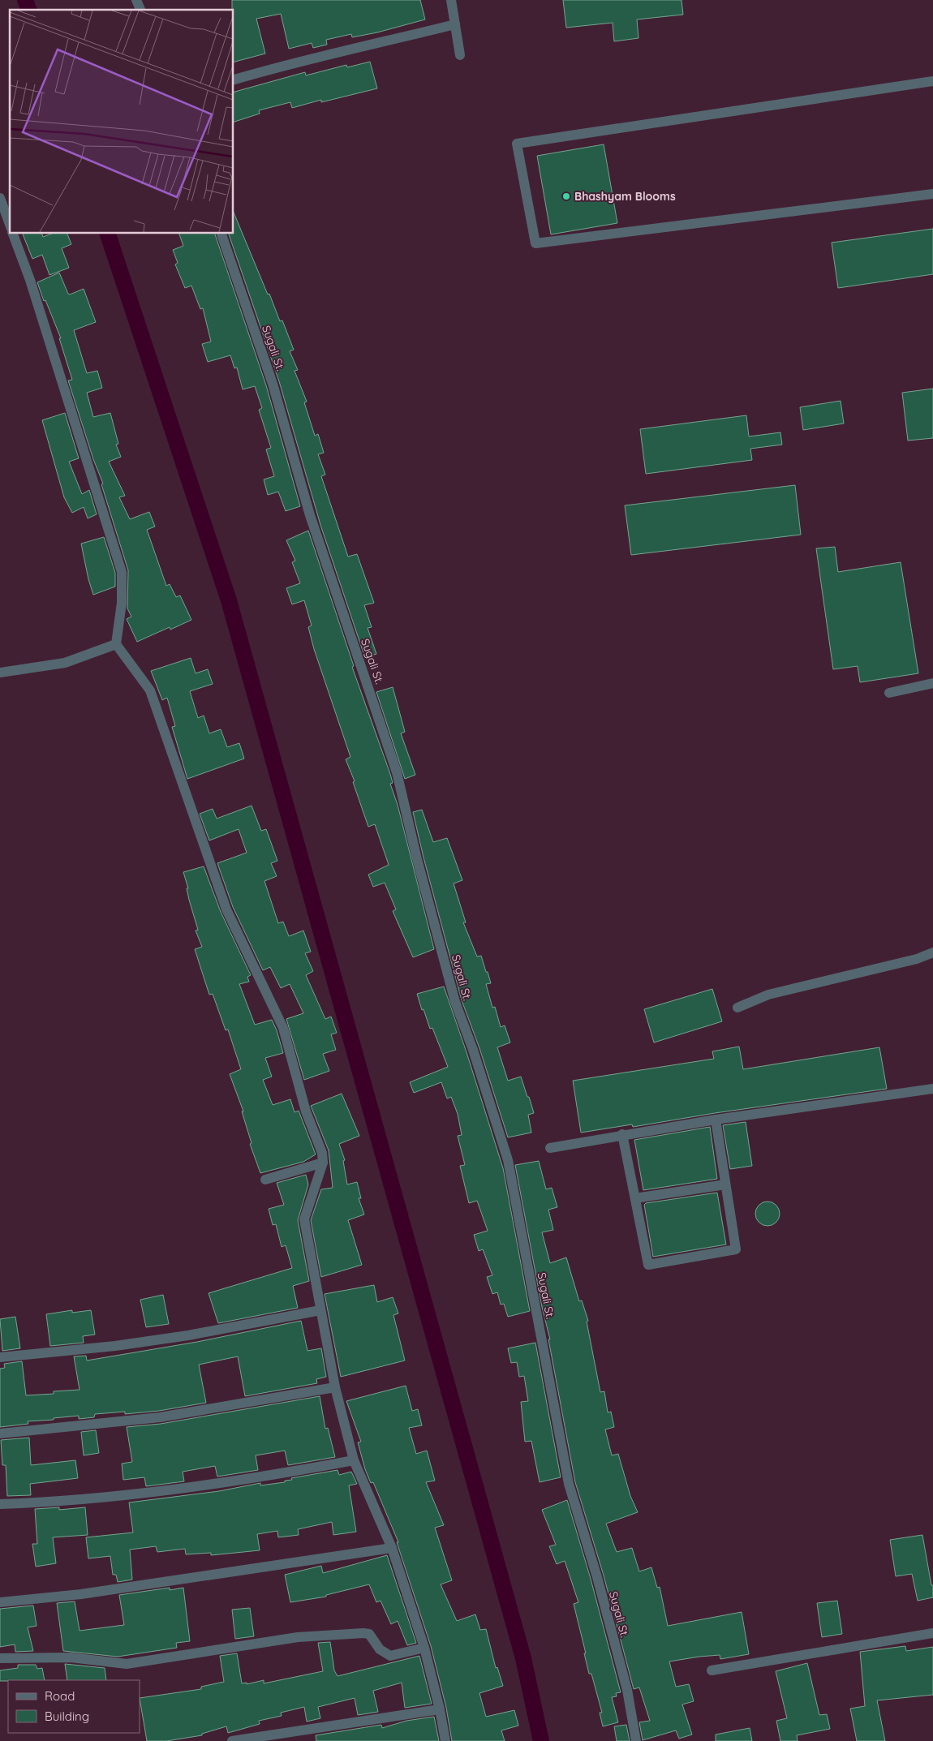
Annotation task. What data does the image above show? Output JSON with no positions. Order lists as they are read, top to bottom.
{
  "streets": {
    "street": ["Sugali St."]
  },
  "places": ["Bhashyam Blooms"],
  "legend": ["Road", "Building"]
}
